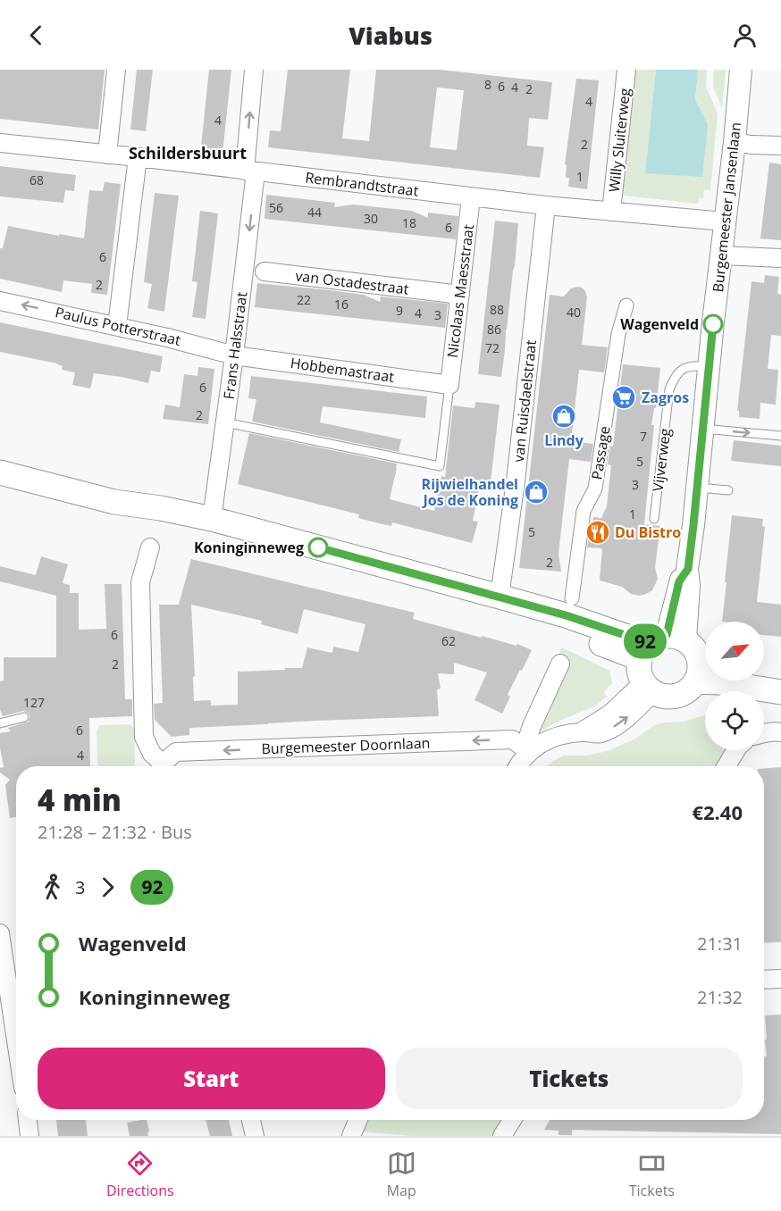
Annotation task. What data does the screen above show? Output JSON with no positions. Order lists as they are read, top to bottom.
{
  "streets": {
    "street": [
      "Willy Sluiterweg",
      "Rembrandtstraat",
      "Burgemeester Jansenlaan",
      "van Ostadestraat",
      "Nicolaas Maesstraat",
      "Paulus Potterstraat",
      "Frans Halsstraat",
      "Hobbemastraat",
      "van Ruisdaelstraat",
      "Passage",
      "Burgemeester Doornlaan"
    ],
    "lane": ["Vijverweg"]
  },
  "crossings": [
    ["Willy Sluiterweg", "Rembrandtstraat"],
    ["Rembrandtstraat", "Burgemeester Jansenlaan"],
    ["Rembrandtstraat", "Nicolaas Maesstraat"],
    ["Rembrandtstraat", "Frans Halsstraat"],
    ["Rembrandtstraat", "van Ruisdaelstraat"],
    ["Burgemeester Jansenlaan", "Vijverweg"],
    ["van Ostadestraat", "Nicolaas Maesstraat"],
    ["van Ostadestraat", "Frans Halsstraat"],
    ["Nicolaas Maesstraat", "Hobbemastraat"],
    ["Paulus Potterstraat", "Frans Halsstraat"],
    ["Paulus Potterstraat", "Hobbemastraat"],
    ["Frans Halsstraat", "Hobbemastraat"]
  ],
  "one_way": ["Paulus Potterstraat", "Burgemeester Doornlaan"],
  "districts": ["Schildersbuurt"],
  "places": {
    "other": ["Wagenveld", "Koninginneweg"],
    "supermarket": ["Zagros"],
    "shop": ["Lindy", "Rijwielhandel Jos de Koning"],
    "restaurant": ["Du Bistro"]
  },
  "lines": ["bus line 92"],
  "house_numbers": [
    "8",
    "6",
    "4",
    "2",
    "4",
    "4",
    "2",
    "1",
    "68",
    "56",
    "44",
    "30",
    "18",
    "6",
    "6",
    "2",
    "22",
    "16",
    "88",
    "9",
    "40",
    "4",
    "3",
    "86",
    "72",
    "6",
    "2",
    "7",
    "5",
    "3",
    "1",
    "5",
    "2",
    "6",
    "62",
    "2",
    "127",
    "6",
    "4"
  ],
  "north": "top right",
  "page": {
    "header": "Viabus",
    "on_map": "92",
    "heading": ["4 min", "21:28 – 21:32 · Bus", "€2.40"],
    "legs": ["3", "92"],
    "list": [
      {
        "name": "Wagenveld",
        "value": "21:31"
      },
      {
        "name": "Koninginneweg",
        "value": "21:32"
      }
    ],
    "buttons": ["Start", "Tickets"],
    "tabs": ["Directions", "Map", "Tickets"]
  }
}
